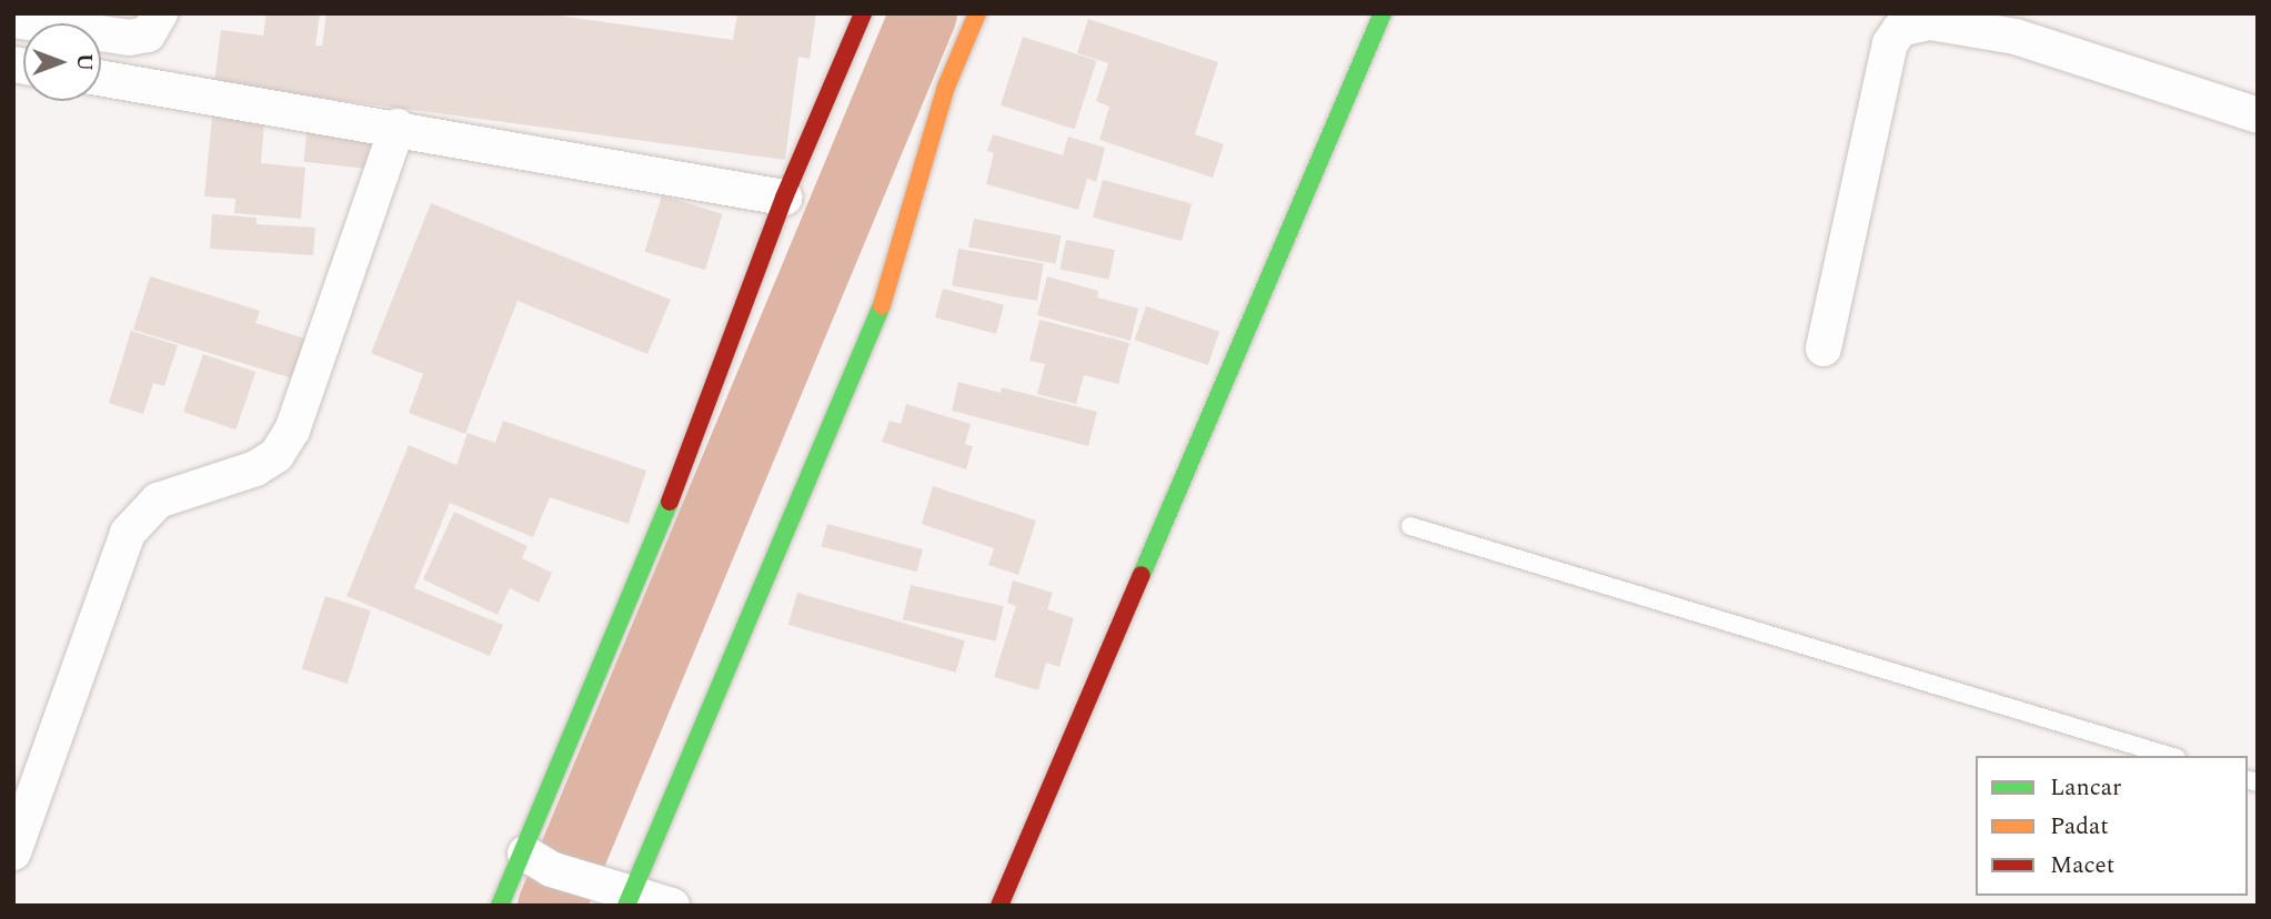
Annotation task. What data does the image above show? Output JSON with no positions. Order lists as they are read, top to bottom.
{
  "legend": ["Lancar", "Padat", "Macet"],
  "north": "right"
}
